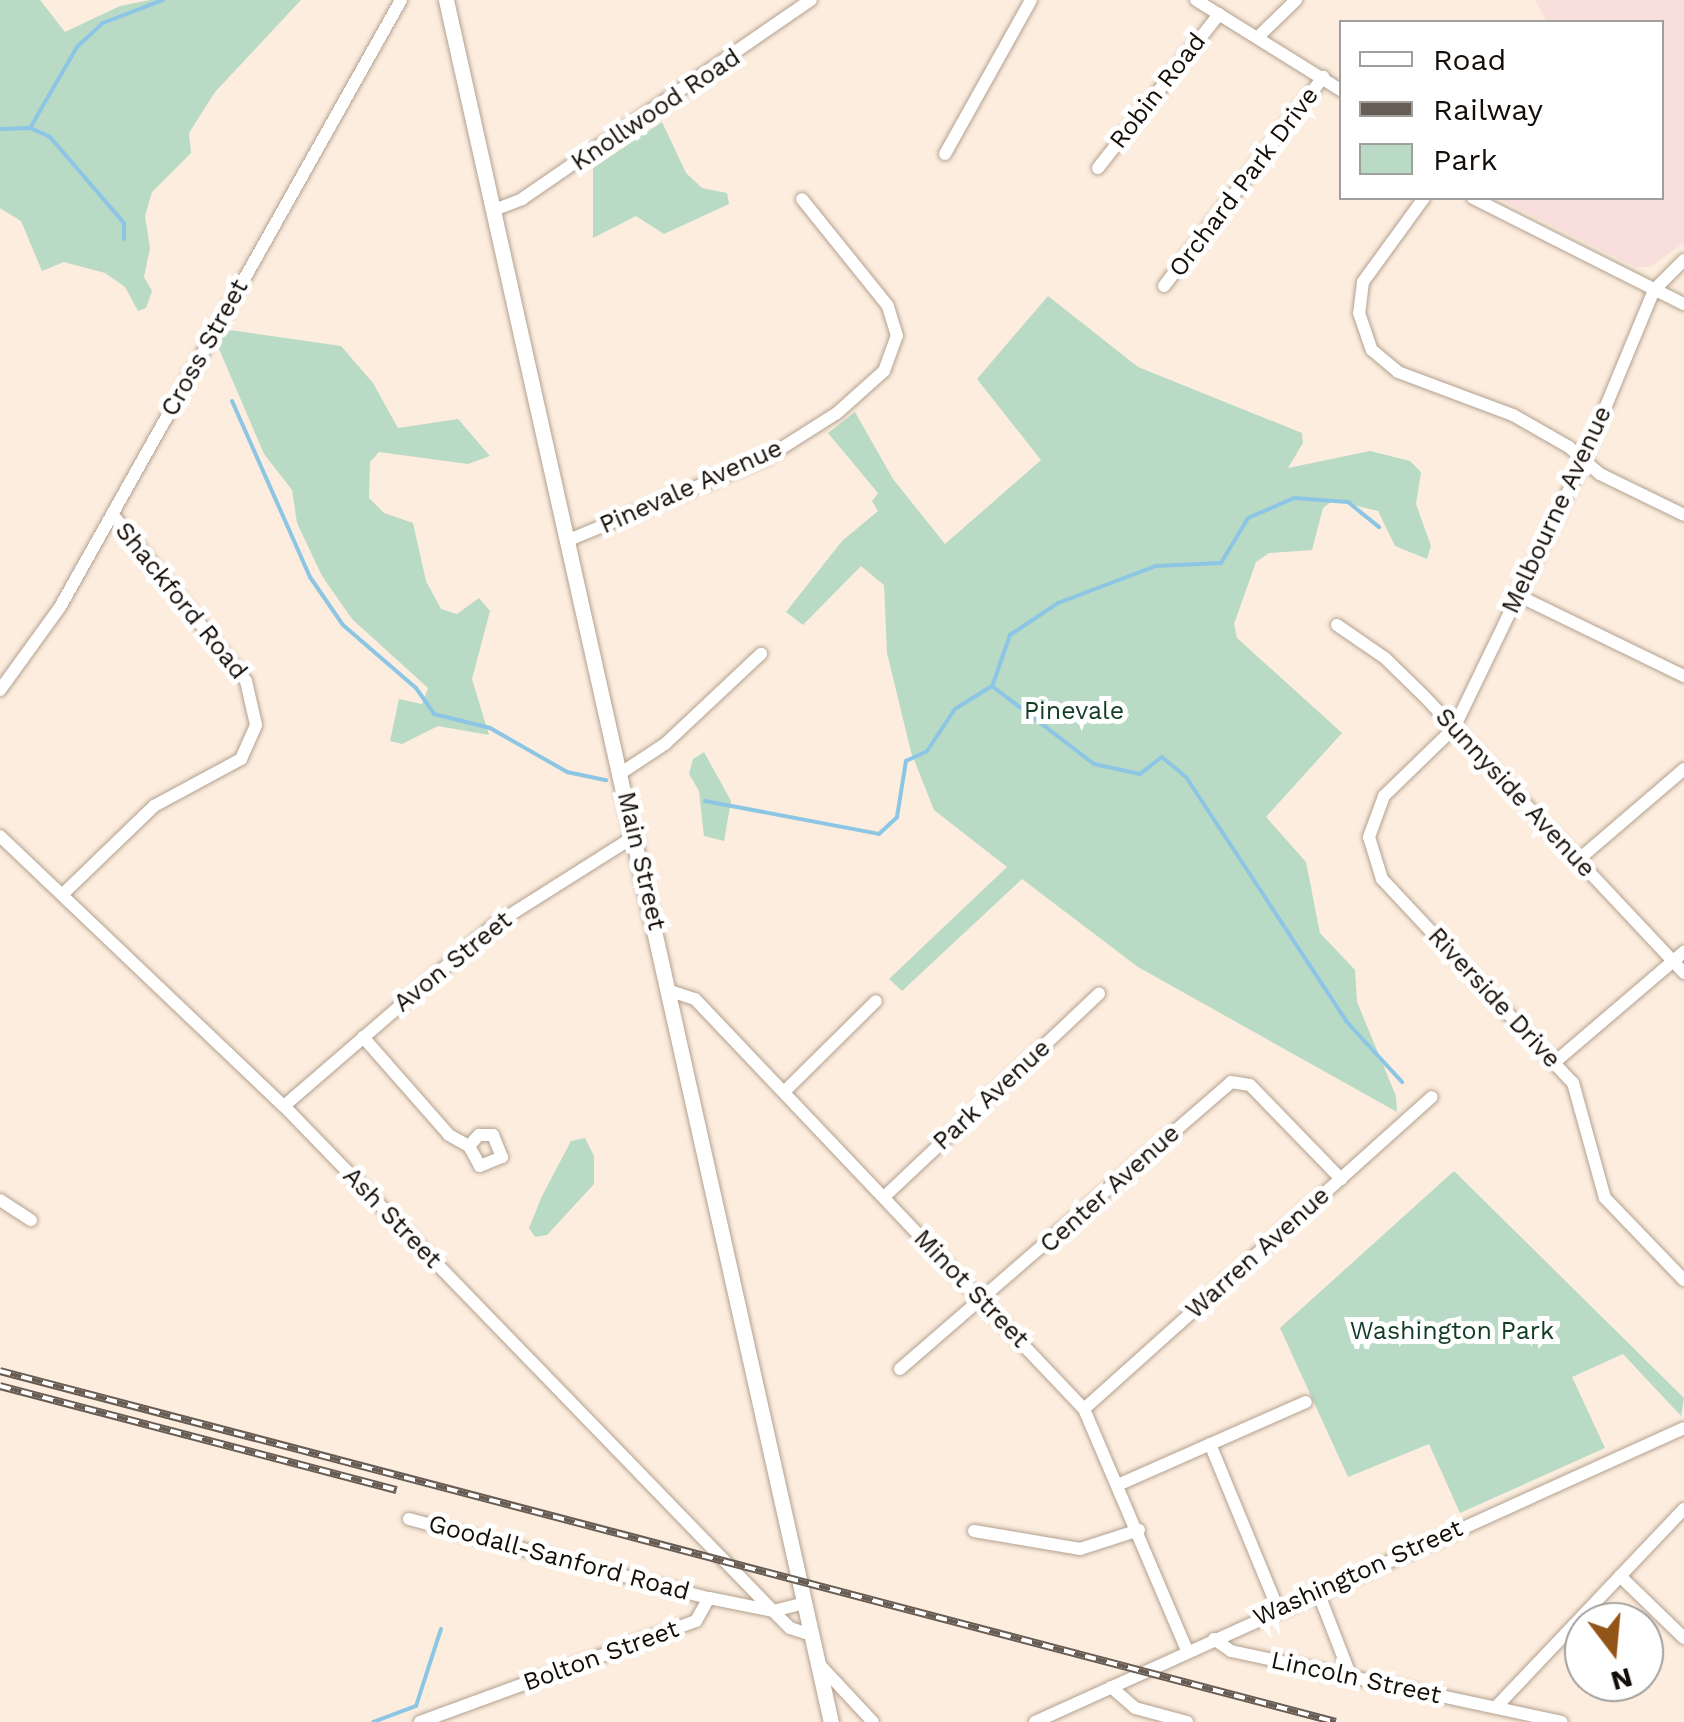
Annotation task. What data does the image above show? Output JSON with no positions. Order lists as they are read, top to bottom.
{
  "streets": {
    "main road": ["Main Street"],
    "street": [
      "Robin Road",
      "Knollwood Road",
      "Orchard Park Drive",
      "Cross Street",
      "Pinevale Avenue",
      "Melbourne Avenue",
      "Shackford Road",
      "Sunnyside Avenue",
      "Avon Street",
      "Riverside Drive",
      "Park Avenue",
      "Center Avenue",
      "Ash Street",
      "Warren Avenue",
      "Minot Street",
      "Goodall-Sanford Road",
      "Washington Street",
      "Bolton Street",
      "Lincoln Street"
    ]
  },
  "crossings": [
    ["Knollwood Road", "Main Street"],
    ["Cross Street", "Shackford Road"],
    ["Pinevale Avenue", "Main Street"],
    ["Melbourne Avenue", "Sunnyside Avenue"],
    ["Melbourne Avenue", "Riverside Drive"],
    ["Shackford Road", "Ash Street"],
    ["Sunnyside Avenue", "Riverside Drive"],
    ["Main Street", "Avon Street"],
    ["Main Street", "Ash Street"],
    ["Main Street", "Minot Street"],
    ["Avon Street", "Ash Street"],
    ["Park Avenue", "Minot Street"],
    ["Center Avenue", "Warren Avenue"],
    ["Center Avenue", "Minot Street"],
    ["Warren Avenue", "Minot Street"],
    ["Minot Street", "Washington Street"],
    ["Goodall-Sanford Road", "Bolton Street"],
    ["Washington Street", "Lincoln Street"]
  ],
  "parks": ["Pinevale", "Washington Park"],
  "legend": ["Road", "Railway", "Park"],
  "north": "bottom"
}
